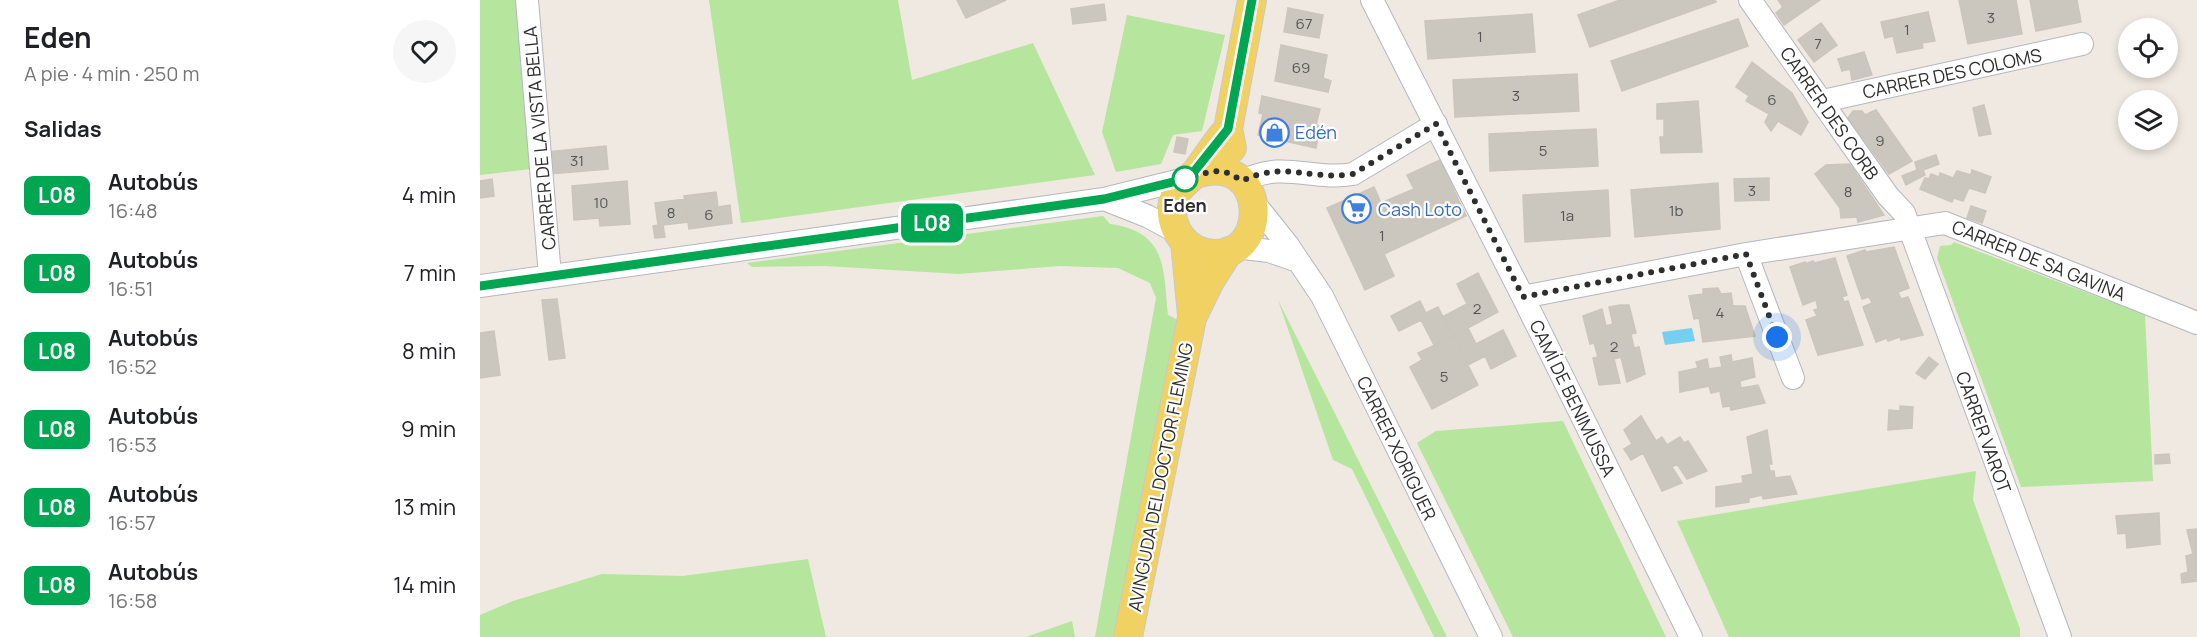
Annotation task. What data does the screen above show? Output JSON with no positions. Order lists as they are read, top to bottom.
{
  "streets": {
    "main road": ["AVINGUDA DEL DOCTOR FLEMING"],
    "street": [
      "CARRER DES COLOMS",
      "CARRER DES CORB",
      "CARRER DE LA VISTA BELLA",
      "CARRER DE SA GAVINA",
      "CAMÍ DE BENIMUSSA",
      "CARRER VAROT",
      "CARRER XORIGUER"
    ]
  },
  "crossings": [
    ["CARRER DES COLOMS", "CARRER DES CORB"],
    ["CARRER DES CORB", "CARRER DE SA GAVINA"],
    ["CARRER DES CORB", "CARRER VAROT"],
    ["CARRER DE SA GAVINA", "CAMÍ DE BENIMUSSA"],
    ["CARRER DE SA GAVINA", "CARRER VAROT"],
    ["CARRER XORIGUER", "AVINGUDA DEL DOCTOR FLEMING"]
  ],
  "places": {
    "shop": ["Edén"],
    "other": ["Eden"],
    "supermarket": ["Cash Loto"]
  },
  "lines": ["bus line L08"],
  "house_numbers": [
    "3",
    "67",
    "1",
    "1",
    "7",
    "69",
    "3",
    "6",
    "9",
    "5",
    "31",
    "3",
    "8",
    "10",
    "1b",
    "8",
    "6",
    "1a",
    "1",
    "2",
    "4",
    "2",
    "5"
  ],
  "page": {
    "heading": [
      ["Eden", "A pie · 4 min · 250 m"],
      "Salidas"
    ],
    "on_map": "L08",
    "list": [
      {
        "mark": "L08",
        "name": "Autobús",
        "note": "16:48",
        "value": "4 min"
      },
      {
        "mark": "L08",
        "name": "Autobús",
        "note": "16:51",
        "value": "7 min"
      },
      {
        "mark": "L08",
        "name": "Autobús",
        "note": "16:52",
        "value": "8 min"
      },
      {
        "mark": "L08",
        "name": "Autobús",
        "note": "16:53",
        "value": "9 min"
      },
      {
        "mark": "L08",
        "name": "Autobús",
        "note": "16:57",
        "value": "13 min"
      },
      {
        "mark": "L08",
        "name": "Autobús",
        "note": "16:58",
        "value": "14 min"
      }
    ]
  }
}
